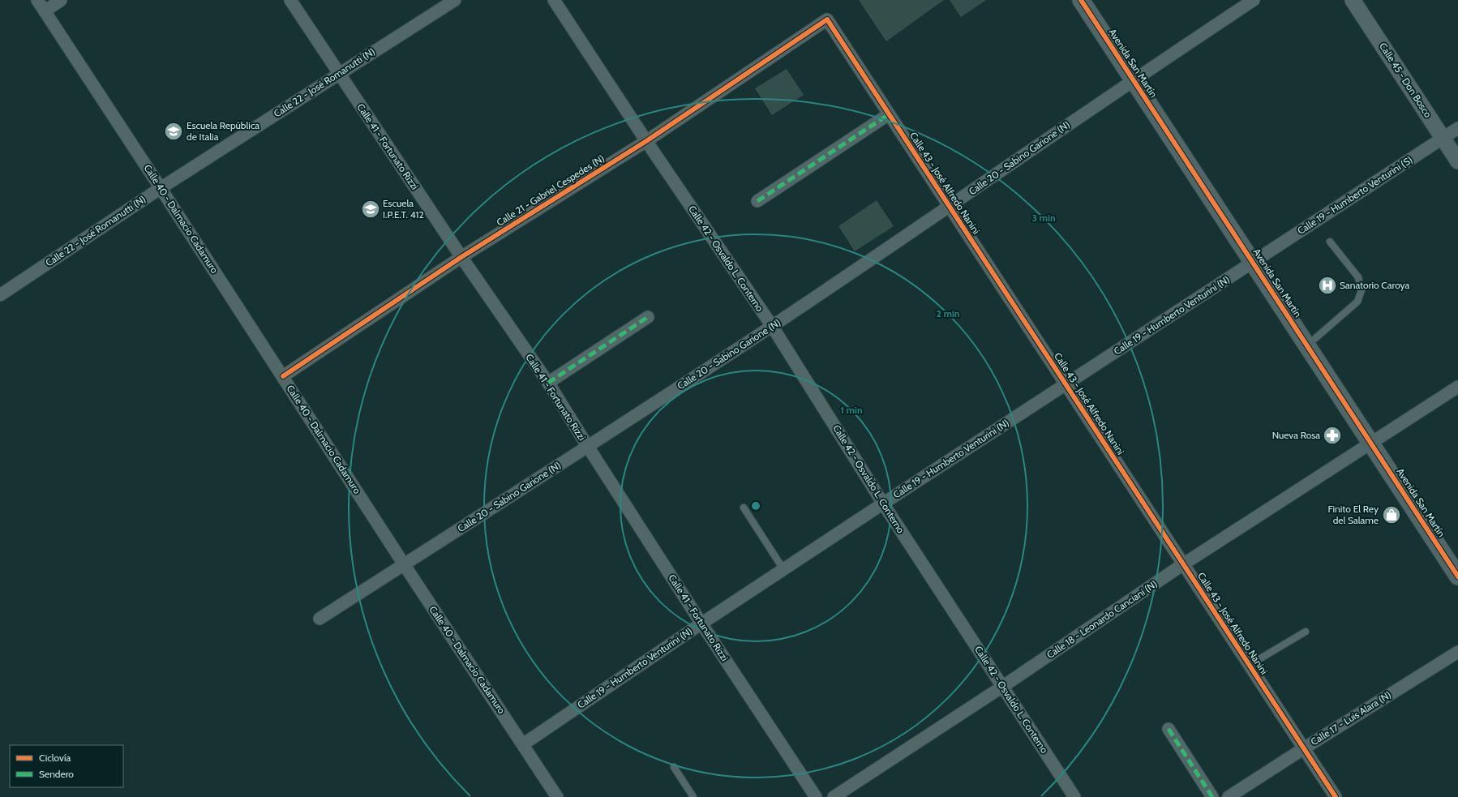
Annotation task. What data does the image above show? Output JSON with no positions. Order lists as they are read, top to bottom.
{
  "streets": {
    "main road": ["Avenida San Martín"],
    "street": [
      "Calle 45 - Don Bosco",
      "Calle 22 - José Romanutti (N)",
      "Calle 41 - Fortunato Rizzi",
      "Calle 20 - Sabino Garione (N)",
      "Calle 43 - José Alfredo Nanini",
      "Calle 21 - Gabriel Cespedes (N)",
      "Calle 19 - Humberto Venturini (S)",
      "Calle 40 - Dalmacio Cadamuro",
      "Calle 42 - Osvaldo L. Conterno",
      "Calle 19 - Humberto Venturini (N)",
      "Calle 18 - Leonardo Canciani (N)",
      "Calle 17 - Luis Alara (N)"
    ]
  },
  "crossings": [
    ["Avenida San Martín", "Calle 20 - Sabino Garione (N)"],
    ["Avenida San Martín", "Calle 19 - Humberto Venturini (S)"],
    ["Avenida San Martín", "Calle 19 - Humberto Venturini (N)"],
    ["Avenida San Martín", "Calle 18 - Leonardo Canciani (N)"],
    ["Calle 45 - Don Bosco", "Calle 19 - Humberto Venturini (S)"],
    ["Calle 22 - José Romanutti (N)", "Calle 41 - Fortunato Rizzi"],
    ["Calle 22 - José Romanutti (N)", "Calle 40 - Dalmacio Cadamuro"],
    ["Calle 41 - Fortunato Rizzi", "Calle 20 - Sabino Garione (N)"],
    ["Calle 41 - Fortunato Rizzi", "Calle 21 - Gabriel Cespedes (N)"],
    ["Calle 41 - Fortunato Rizzi", "Calle 19 - Humberto Venturini (N)"],
    ["Calle 20 - Sabino Garione (N)", "Calle 43 - José Alfredo Nanini"],
    ["Calle 20 - Sabino Garione (N)", "Calle 40 - Dalmacio Cadamuro"],
    ["Calle 20 - Sabino Garione (N)", "Calle 42 - Osvaldo L. Conterno"],
    ["Calle 43 - José Alfredo Nanini", "Calle 21 - Gabriel Cespedes (N)"],
    ["Calle 43 - José Alfredo Nanini", "Calle 19 - Humberto Venturini (N)"],
    ["Calle 43 - José Alfredo Nanini", "Calle 18 - Leonardo Canciani (N)"],
    ["Calle 43 - José Alfredo Nanini", "Calle 17 - Luis Alara (N)"],
    ["Calle 21 - Gabriel Cespedes (N)", "Calle 40 - Dalmacio Cadamuro"],
    ["Calle 21 - Gabriel Cespedes (N)", "Calle 42 - Osvaldo L. Conterno"],
    ["Calle 19 - Humberto Venturini (S)", "Calle 19 - Humberto Venturini (N)"],
    ["Calle 40 - Dalmacio Cadamuro", "Calle 19 - Humberto Venturini (N)"],
    ["Calle 42 - Osvaldo L. Conterno", "Calle 19 - Humberto Venturini (N)"],
    ["Calle 42 - Osvaldo L. Conterno", "Calle 18 - Leonardo Canciani (N)"]
  ],
  "places": {
    "school or university": ["Escuela República de Italia", "Escuela I.P.E.T. 412"],
    "hospital": ["Sanatorio Caroya"],
    "pharmacy": ["Nueva Rosa"],
    "shop": ["Finito El Rey del Salame"]
  },
  "legend": ["Ciclovía", "Sendero"],
  "rings": ["3 min", "2 min", "1 min"]
}
